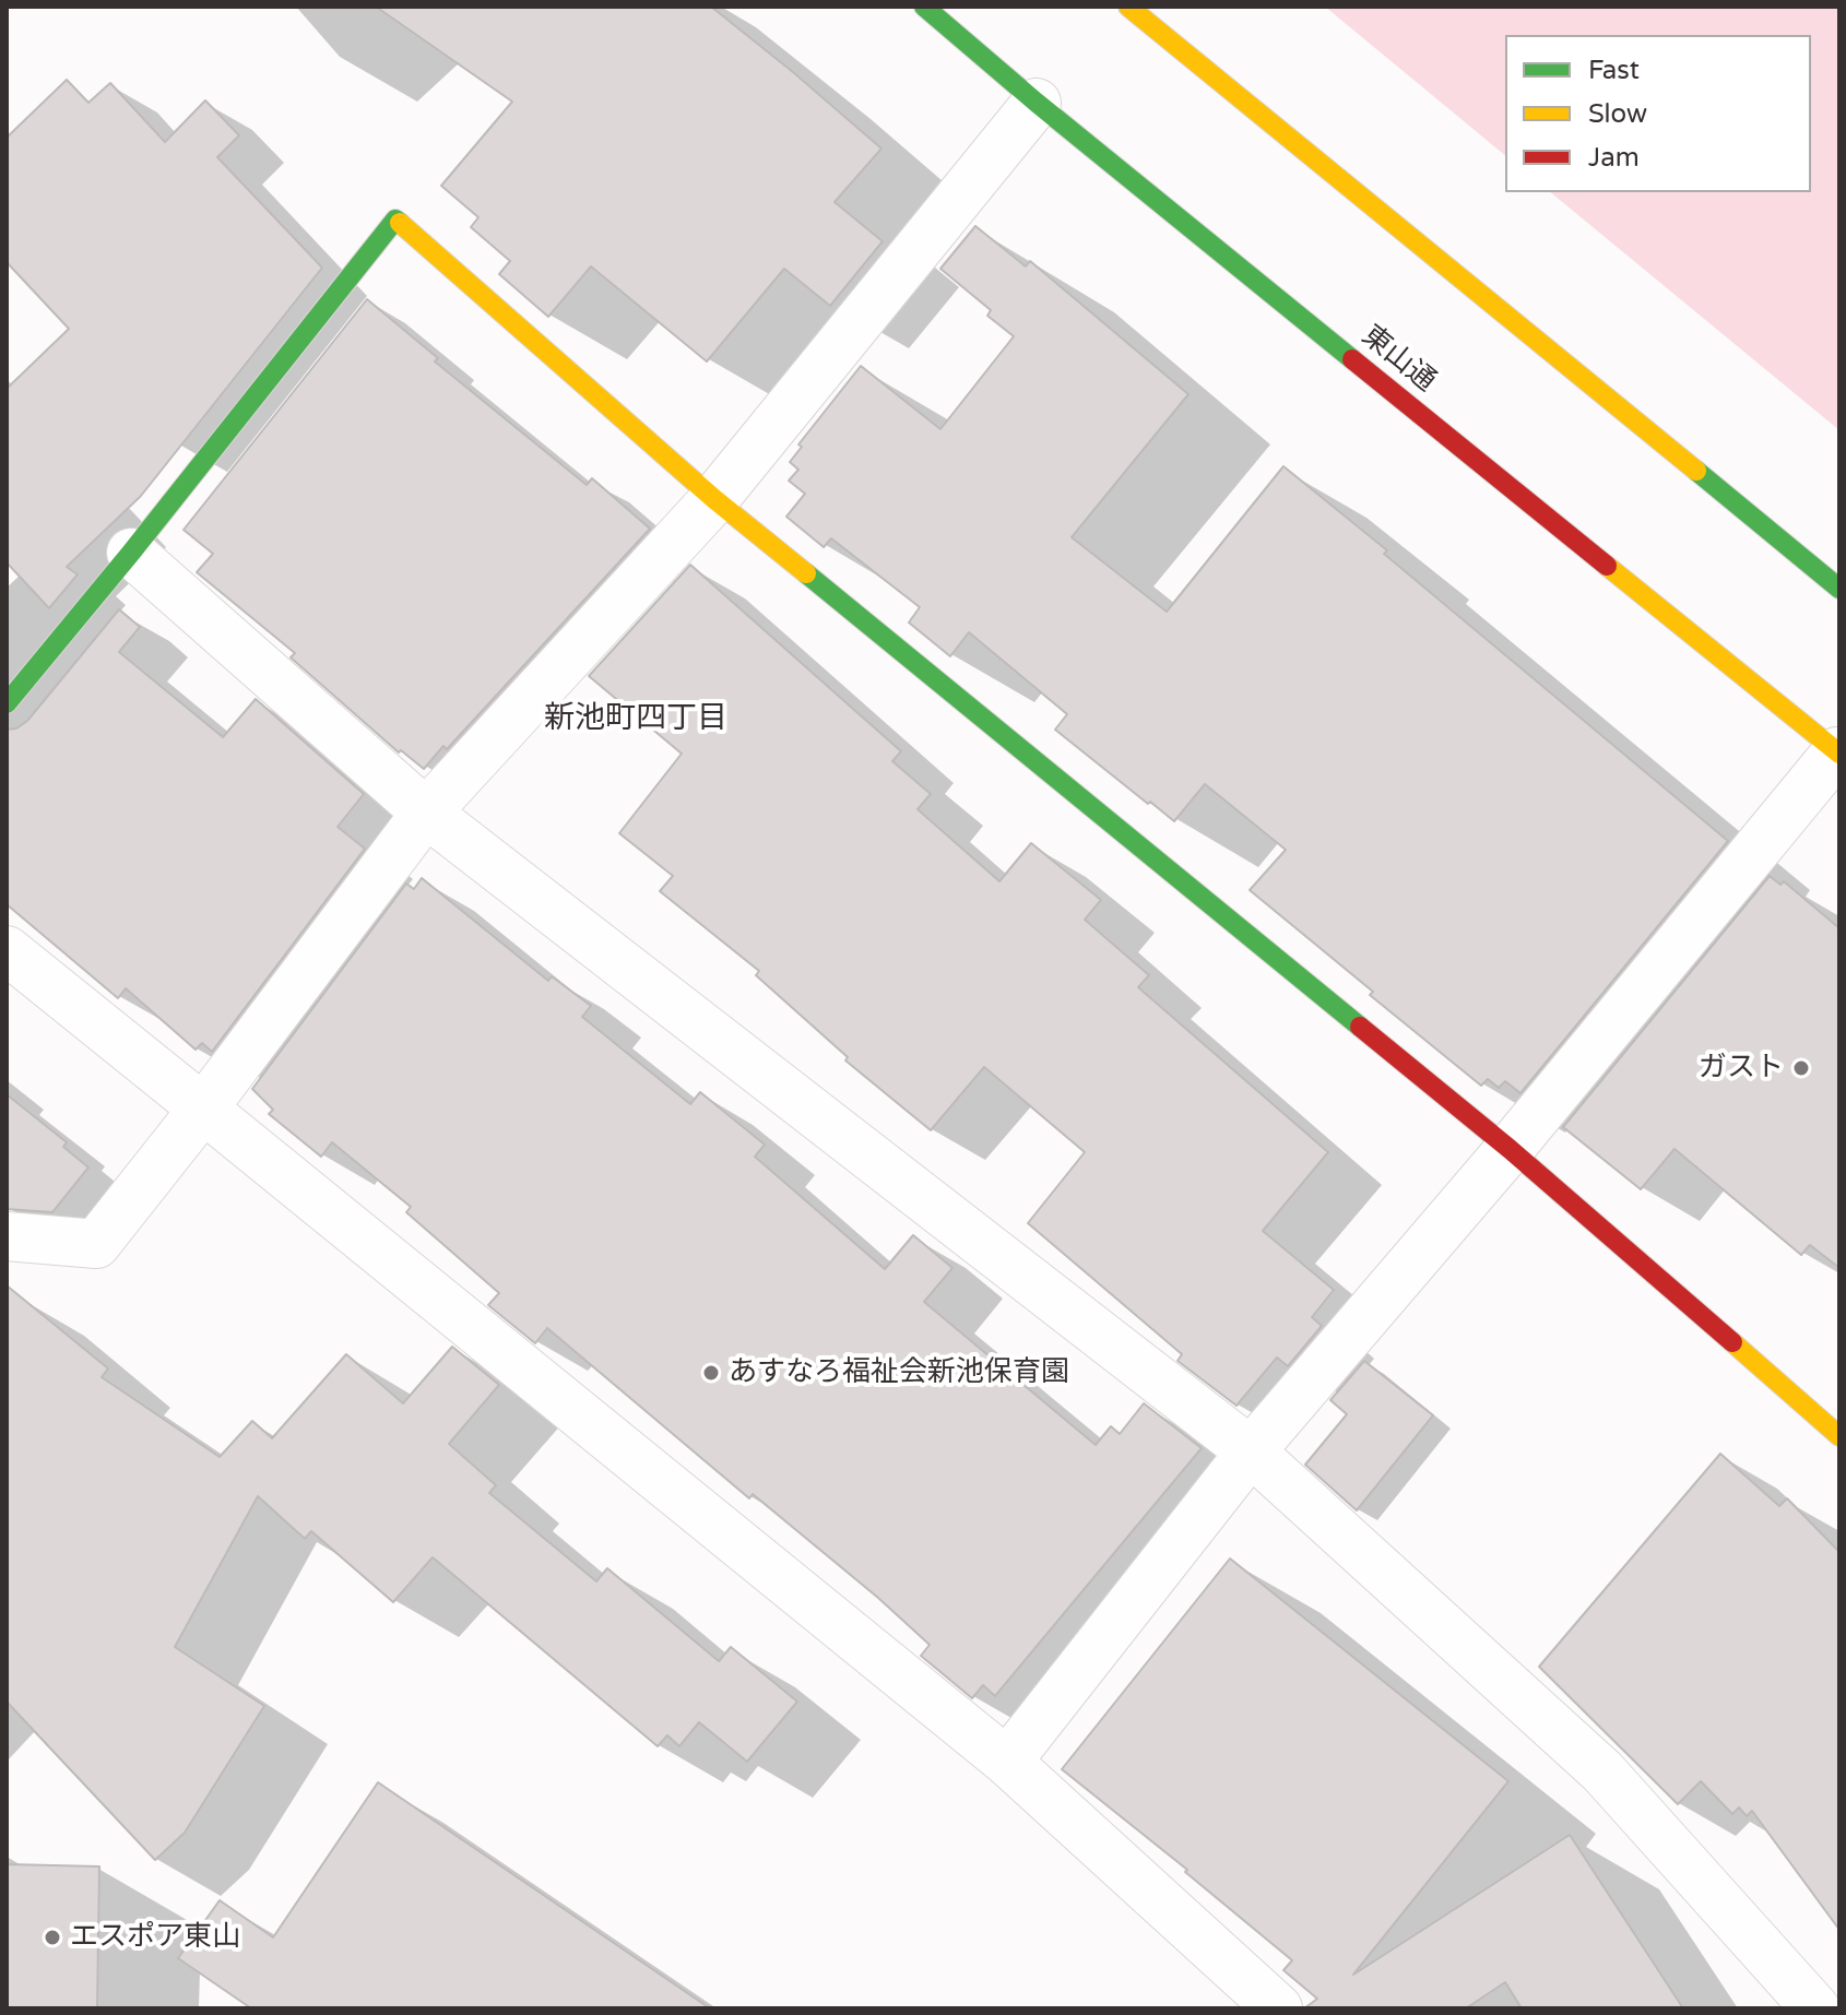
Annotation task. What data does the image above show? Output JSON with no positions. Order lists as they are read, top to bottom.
{
  "streets": {
    "street": ["東山通"]
  },
  "districts": ["新池町四丁目"],
  "places": ["ガスト", "あすなろ福祉会新池保育園", "エスポア東山"],
  "legend": ["Fast", "Slow", "Jam"]
}
